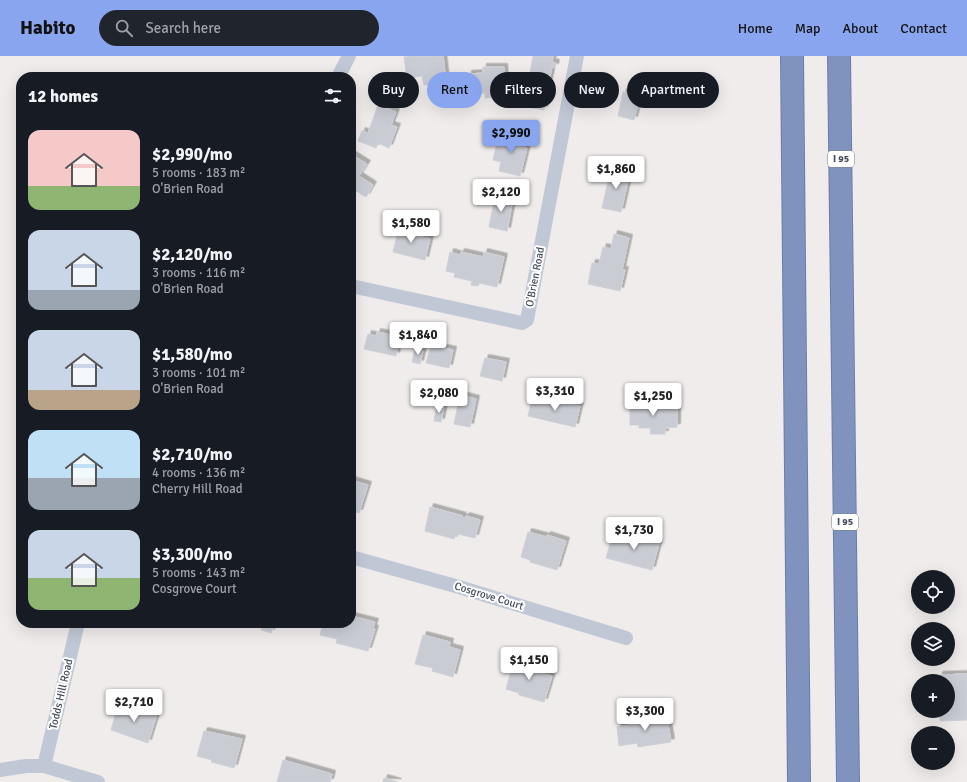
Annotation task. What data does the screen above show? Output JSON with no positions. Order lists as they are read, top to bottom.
{
  "streets": {
    "highway": ["I 95"],
    "street": ["O'Brien Road", "Cosgrove Court", "Todds Hill Road"]
  },
  "page": {
    "header": "Habito",
    "search": "Search here",
    "nav": [
      "Home",
      "Map",
      "About",
      "Contact"
    ],
    "chip": [
      "Buy",
      "Rent",
      "Filters",
      "New",
      "Apartment"
    ],
    "heading": "12 homes",
    "price": [
      "$2,990",
      "$1,860",
      "$2,120",
      "$1,580",
      "$1,840",
      "$3,310",
      "$2,080",
      "$1,250",
      "$1,730",
      "$1,150",
      "$2,710",
      "$3,300"
    ],
    "list": [
      {
        "name": "$2,990/mo",
        "note": "5 rooms · 183 m² · O'Brien Road"
      },
      {
        "name": "$2,120/mo",
        "note": "3 rooms · 116 m² · O'Brien Road"
      },
      {
        "name": "$1,580/mo",
        "note": "3 rooms · 101 m² · O'Brien Road"
      },
      {
        "name": "$2,710/mo",
        "note": "4 rooms · 136 m² · Cherry Hill Road"
      },
      {
        "name": "$3,300/mo",
        "note": "5 rooms · 143 m² · Cosgrove Court"
      }
    ],
    "map_buttons": ["+", "−"]
  }
}
